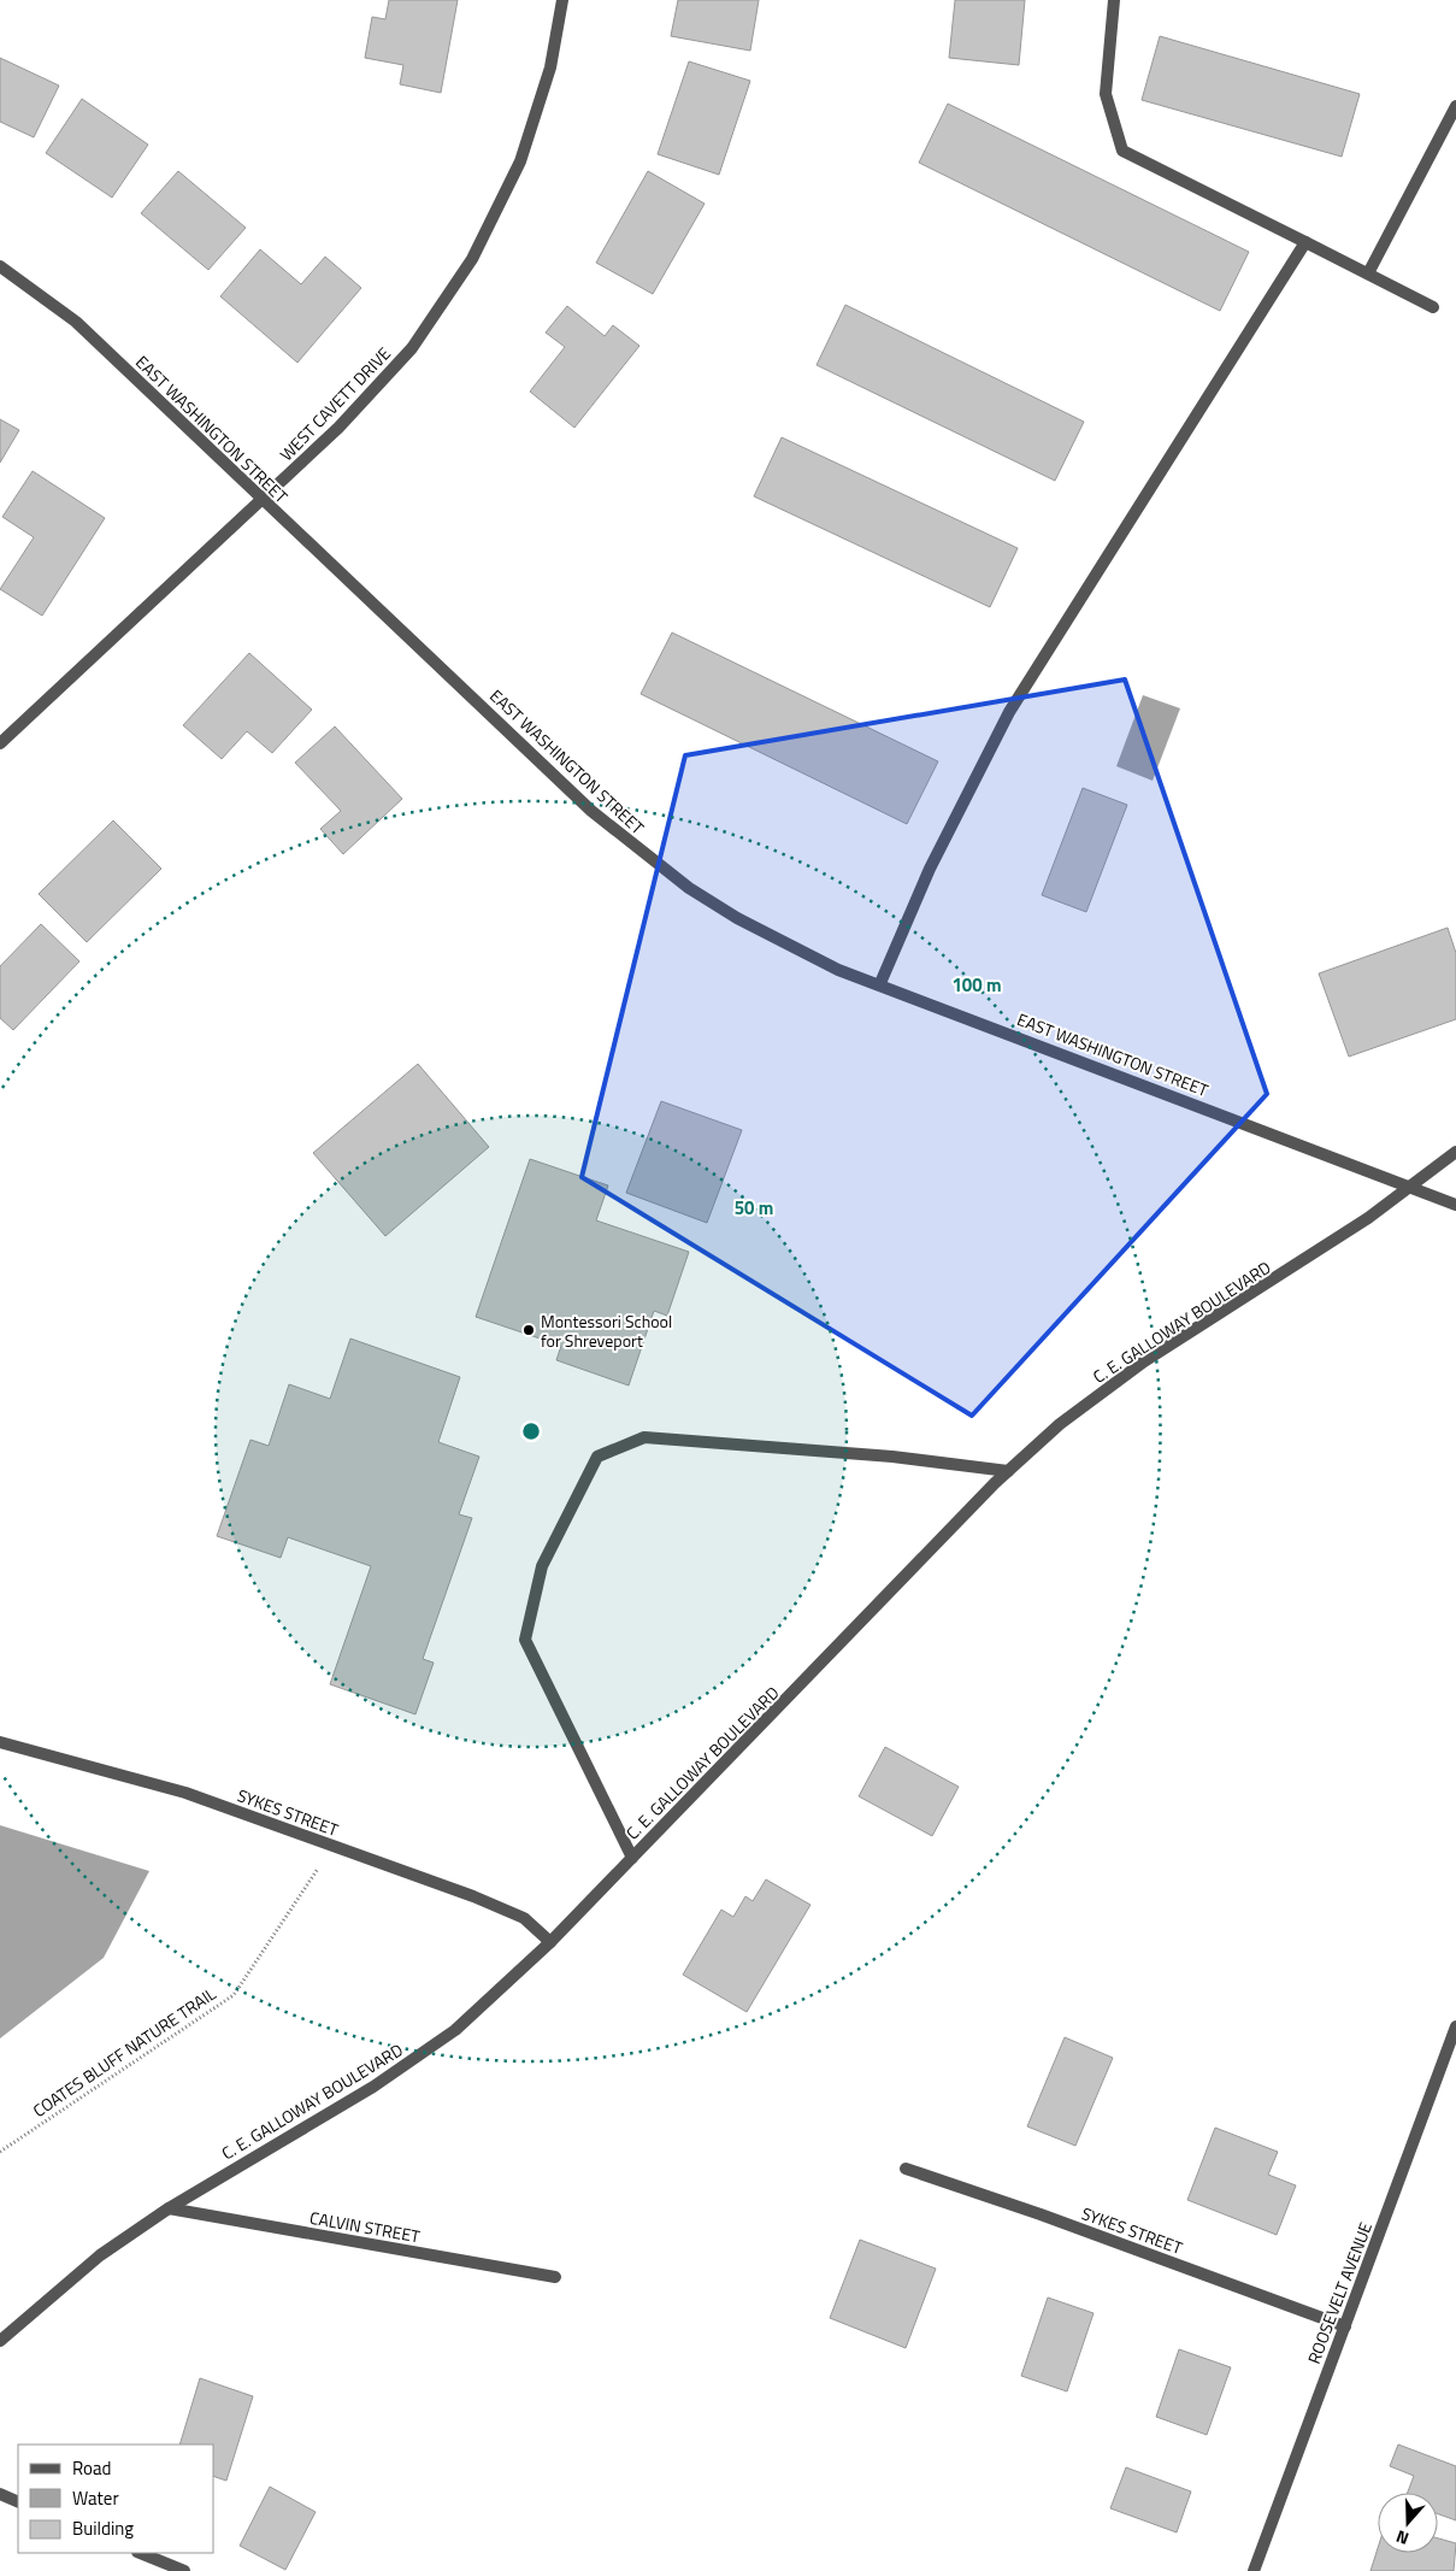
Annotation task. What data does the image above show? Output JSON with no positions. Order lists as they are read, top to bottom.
{
  "streets": {
    "street": [
      "WEST CAVETT DRIVE",
      "EAST WASHINGTON STREET",
      "C. E. GALLOWAY BOULEVARD",
      "SYKES STREET",
      "CALVIN STREET",
      "ROOSEVELT AVENUE"
    ],
    "path": ["COATES BLUFF NATURE TRAIL"]
  },
  "crossings": [
    ["WEST CAVETT DRIVE", "EAST WASHINGTON STREET"],
    ["EAST WASHINGTON STREET", "C. E. GALLOWAY BOULEVARD"],
    ["C. E. GALLOWAY BOULEVARD", "SYKES STREET"],
    ["C. E. GALLOWAY BOULEVARD", "CALVIN STREET"],
    ["SYKES STREET", "COATES BLUFF NATURE TRAIL"],
    ["SYKES STREET", "ROOSEVELT AVENUE"]
  ],
  "places": ["Montessori School for Shreveport"],
  "legend": ["Road", "Water", "Building"],
  "north": "bottom",
  "rings": ["100 m", "50 m"]
}
